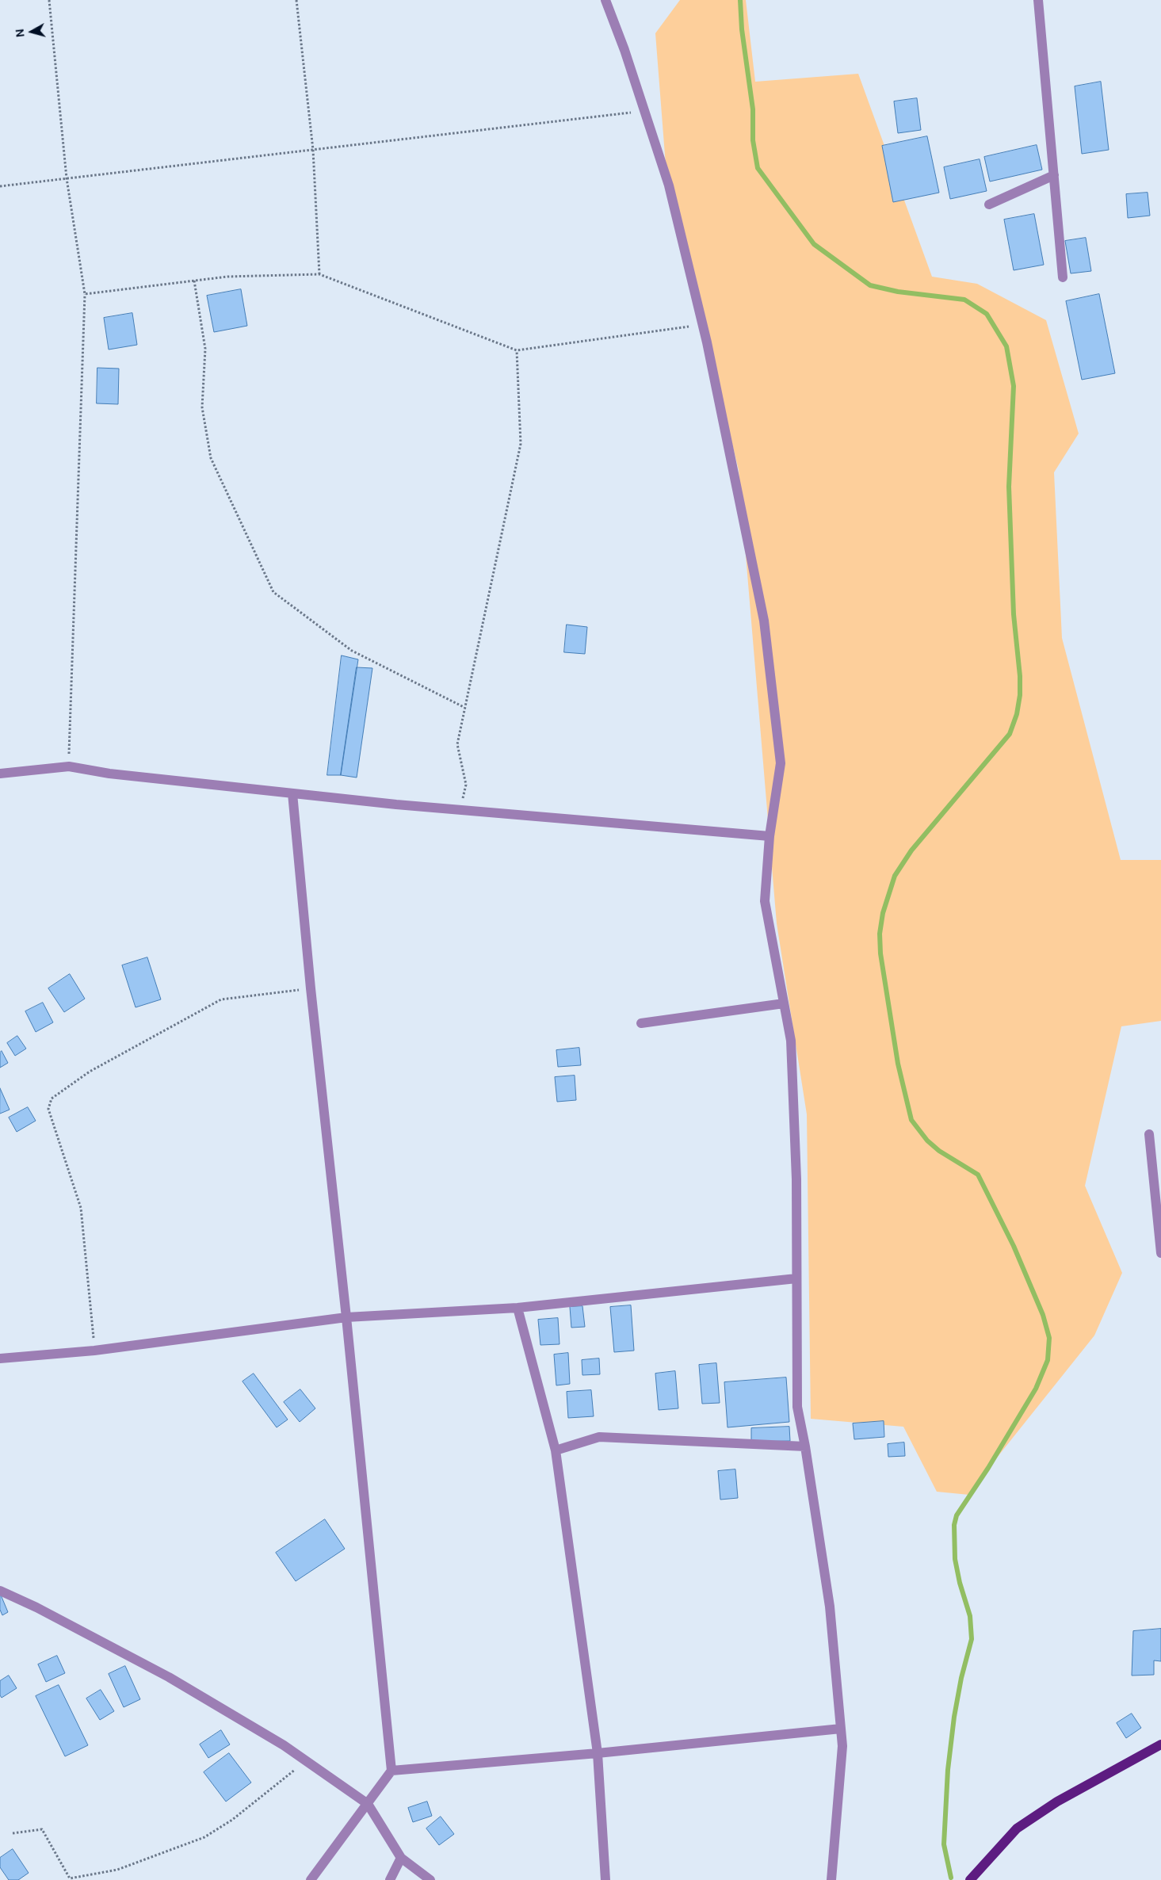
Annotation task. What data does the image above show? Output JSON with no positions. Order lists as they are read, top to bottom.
{
  "north": "left"
}
